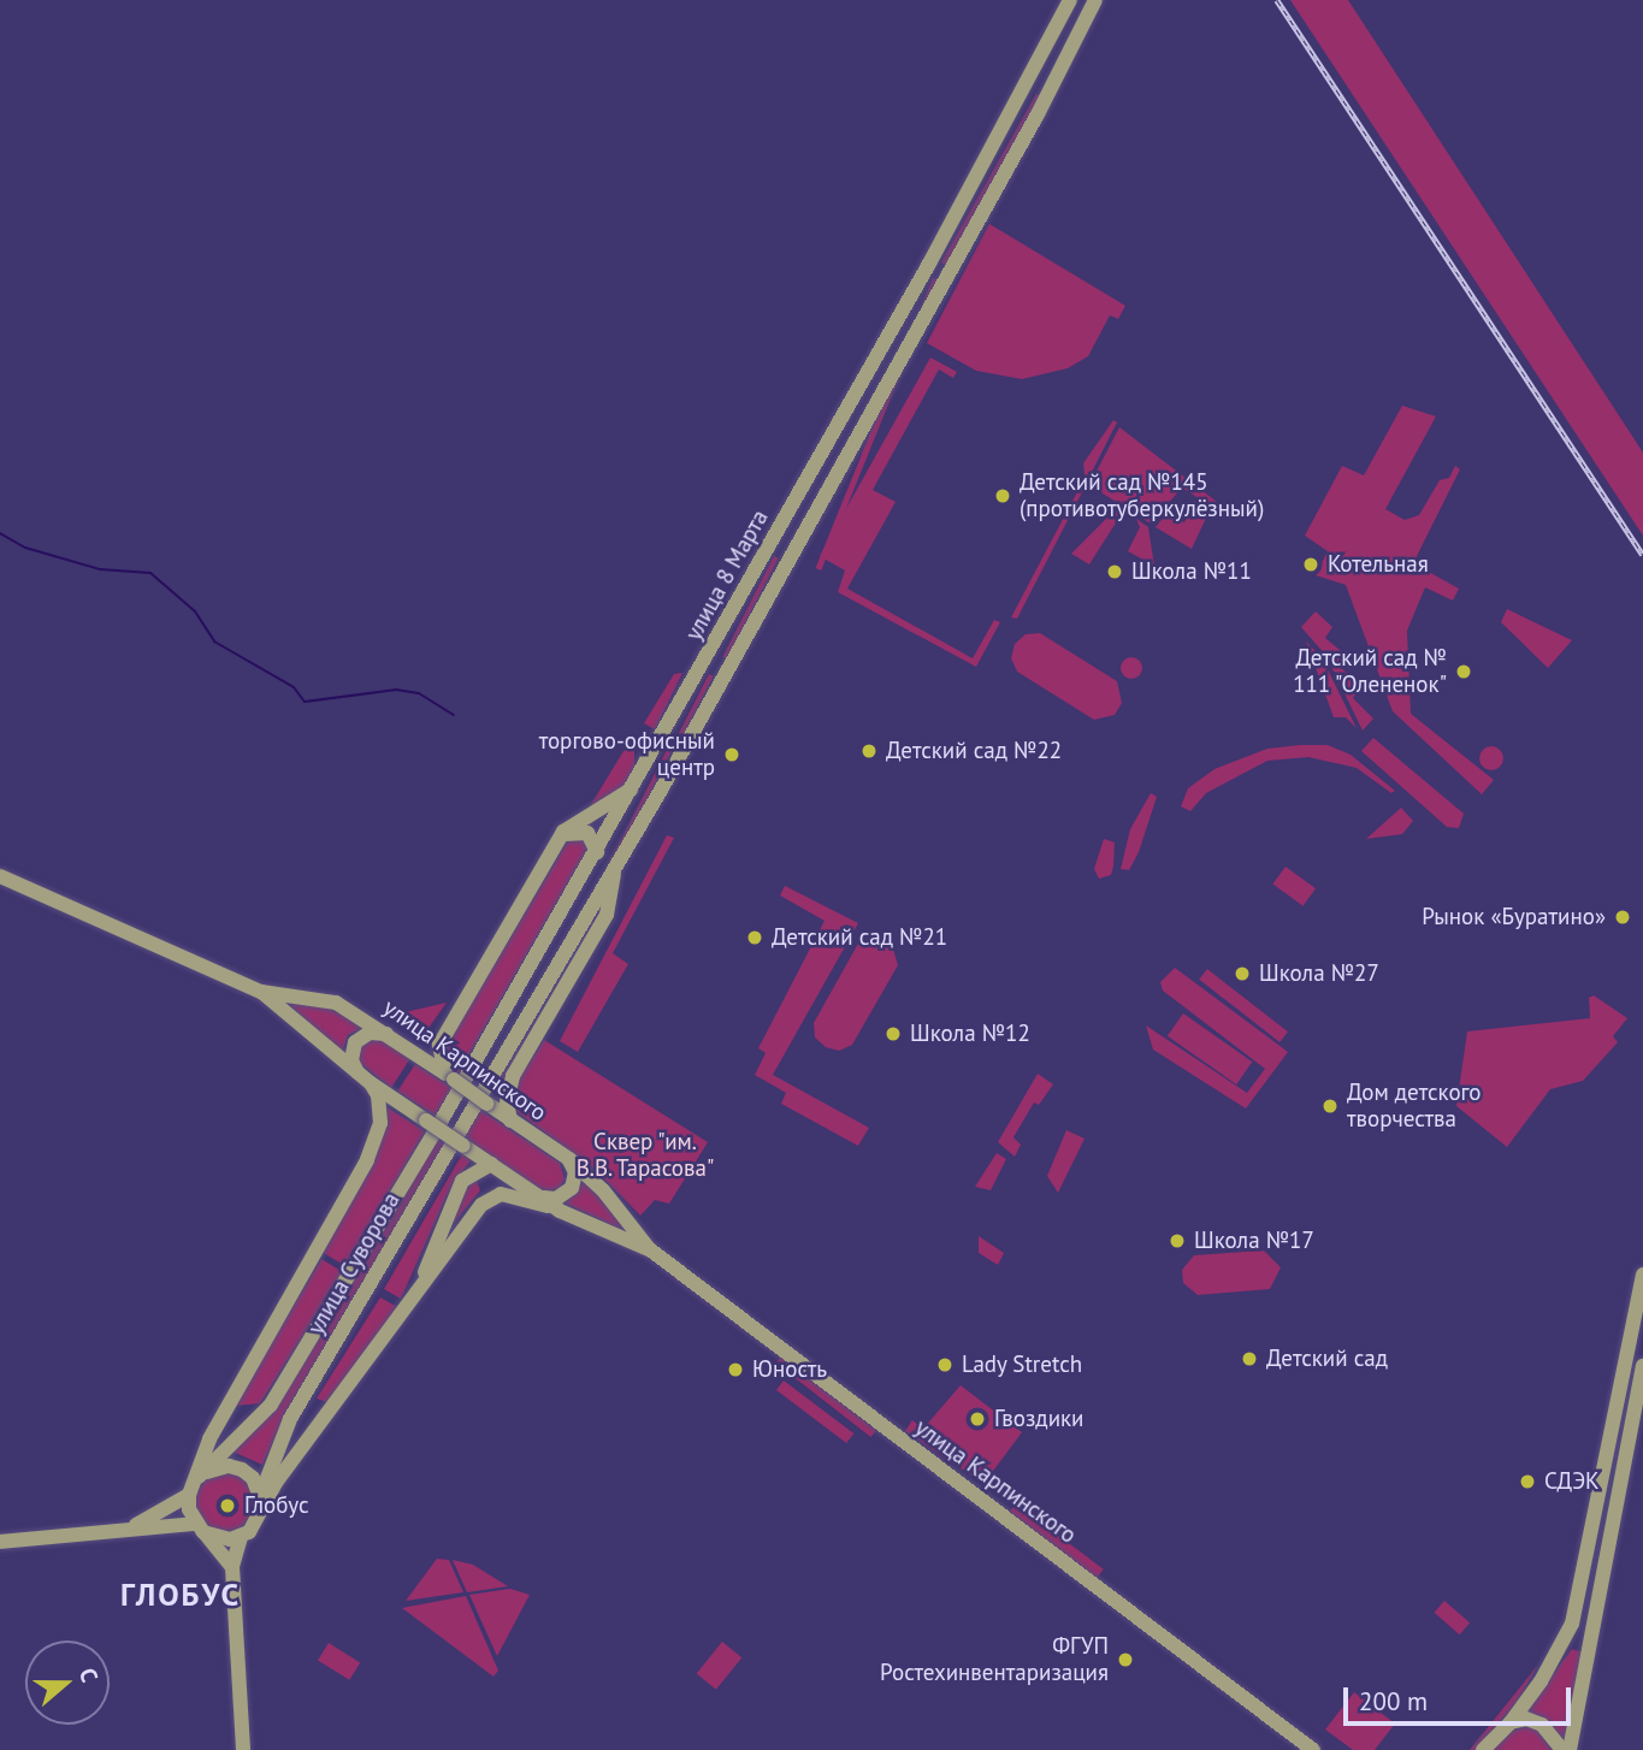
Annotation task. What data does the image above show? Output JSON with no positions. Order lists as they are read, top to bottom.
{
  "streets": {
    "main road": ["улица 8 Марта", "улица Карпинского", "улица Суворова"]
  },
  "crossings": [
    ["улица 8 Марта", "улица Карпинского"],
    ["улица 8 Марта", "улица Суворова"],
    ["улица Карпинского", "улица Суворова"]
  ],
  "districts": ["ГЛОБУС"],
  "parks": ["Сквер \"им. В.В. Тарасова\""],
  "places": [
    "Детский сад №145 (противотуберкулёзный)",
    "Котельная",
    "Школа №11",
    "Детский сад № 111 \"Олененок\"",
    "Детский сад №22",
    "торгово-офисный центр",
    "Рынок «Буратино»",
    "Детский сад №21",
    "Школа №27",
    "Школа №12",
    "Дом детского творчества",
    "Школа №17",
    "Детский сад",
    "Lady Stretch",
    "Юность",
    "Гвоздики",
    "СДЭК",
    "Глобус",
    "ФГУП Ростехинвентаризация"
  ],
  "scale_bar": "200 m",
  "north": "right"
}
